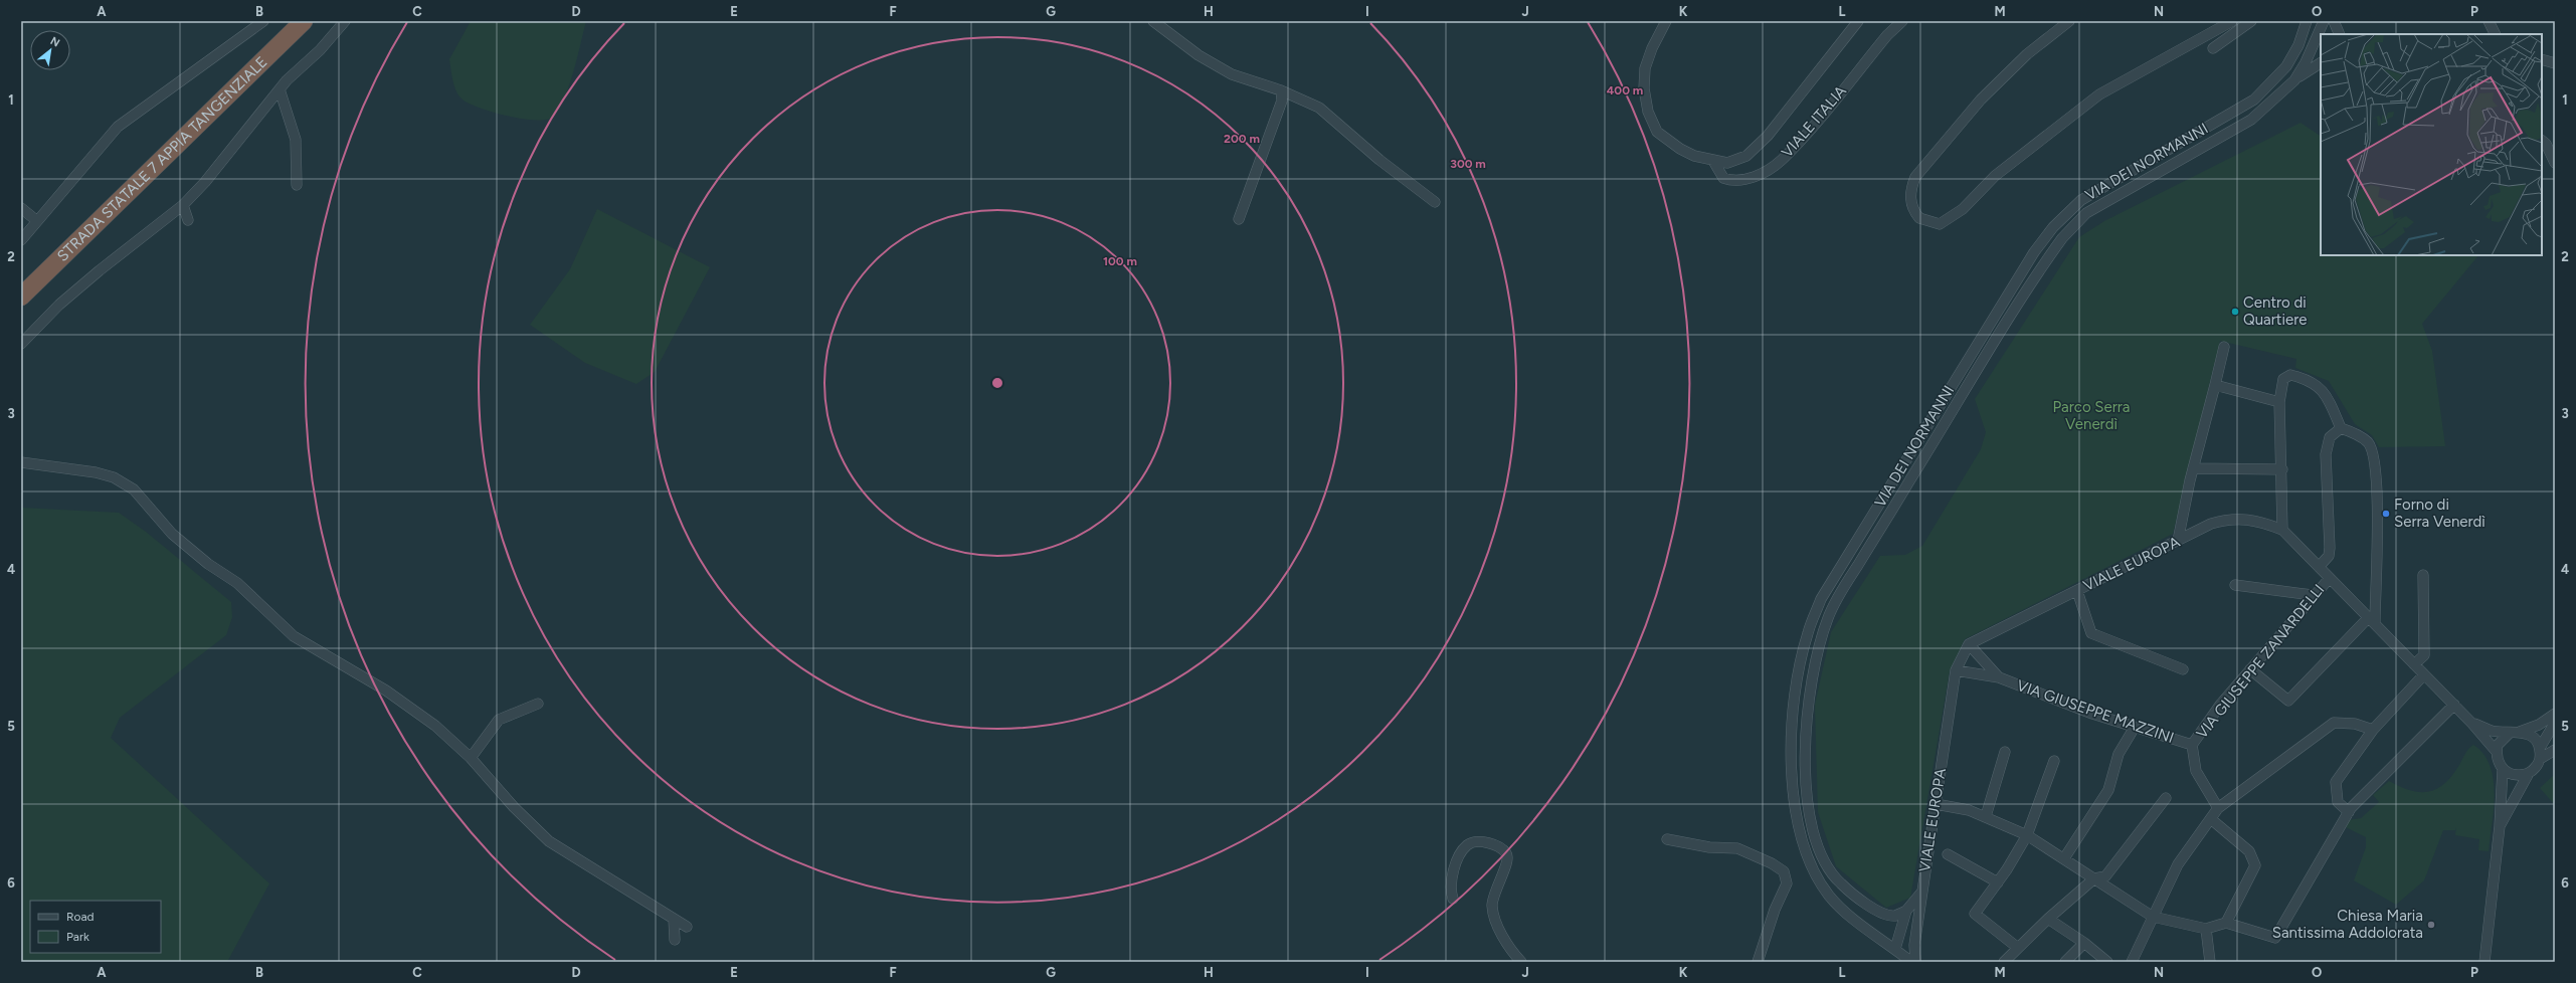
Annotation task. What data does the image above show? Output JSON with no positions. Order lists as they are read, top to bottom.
{
  "streets": {
    "highway": ["STRADA STATALE 7 APPIA TANGENZIALE"],
    "street": [
      "VIALE ITALIA",
      "VIA DEI NORMANNI",
      "VIALE EUROPA",
      "VIA GIUSEPPE ZANARDELLI",
      "VIA GIUSEPPE MAZZINI"
    ]
  },
  "crossings": [
    ["VIALE EUROPA", "VIA GIUSEPPE ZANARDELLI"],
    ["VIALE EUROPA", "VIA GIUSEPPE MAZZINI"],
    ["VIA GIUSEPPE ZANARDELLI", "VIA GIUSEPPE MAZZINI"]
  ],
  "parks": ["Parco Serra Venerdì"],
  "places": ["Centro di Quartiere", "Forno di Serra Venerdì", "Chiesa Maria Santissima Addolorata"],
  "legend": ["Road", "Park"],
  "north": "top right",
  "grid": {
    "columns": [
      "A",
      "B",
      "C",
      "D",
      "E",
      "F",
      "G",
      "H",
      "I",
      "J",
      "K",
      "L",
      "M",
      "N",
      "O",
      "P"
    ],
    "rows": [
      "1",
      "2",
      "3",
      "4",
      "5",
      "6"
    ]
  },
  "rings": [
    "400 m",
    "200 m",
    "300 m",
    "100 m"
  ]
}
